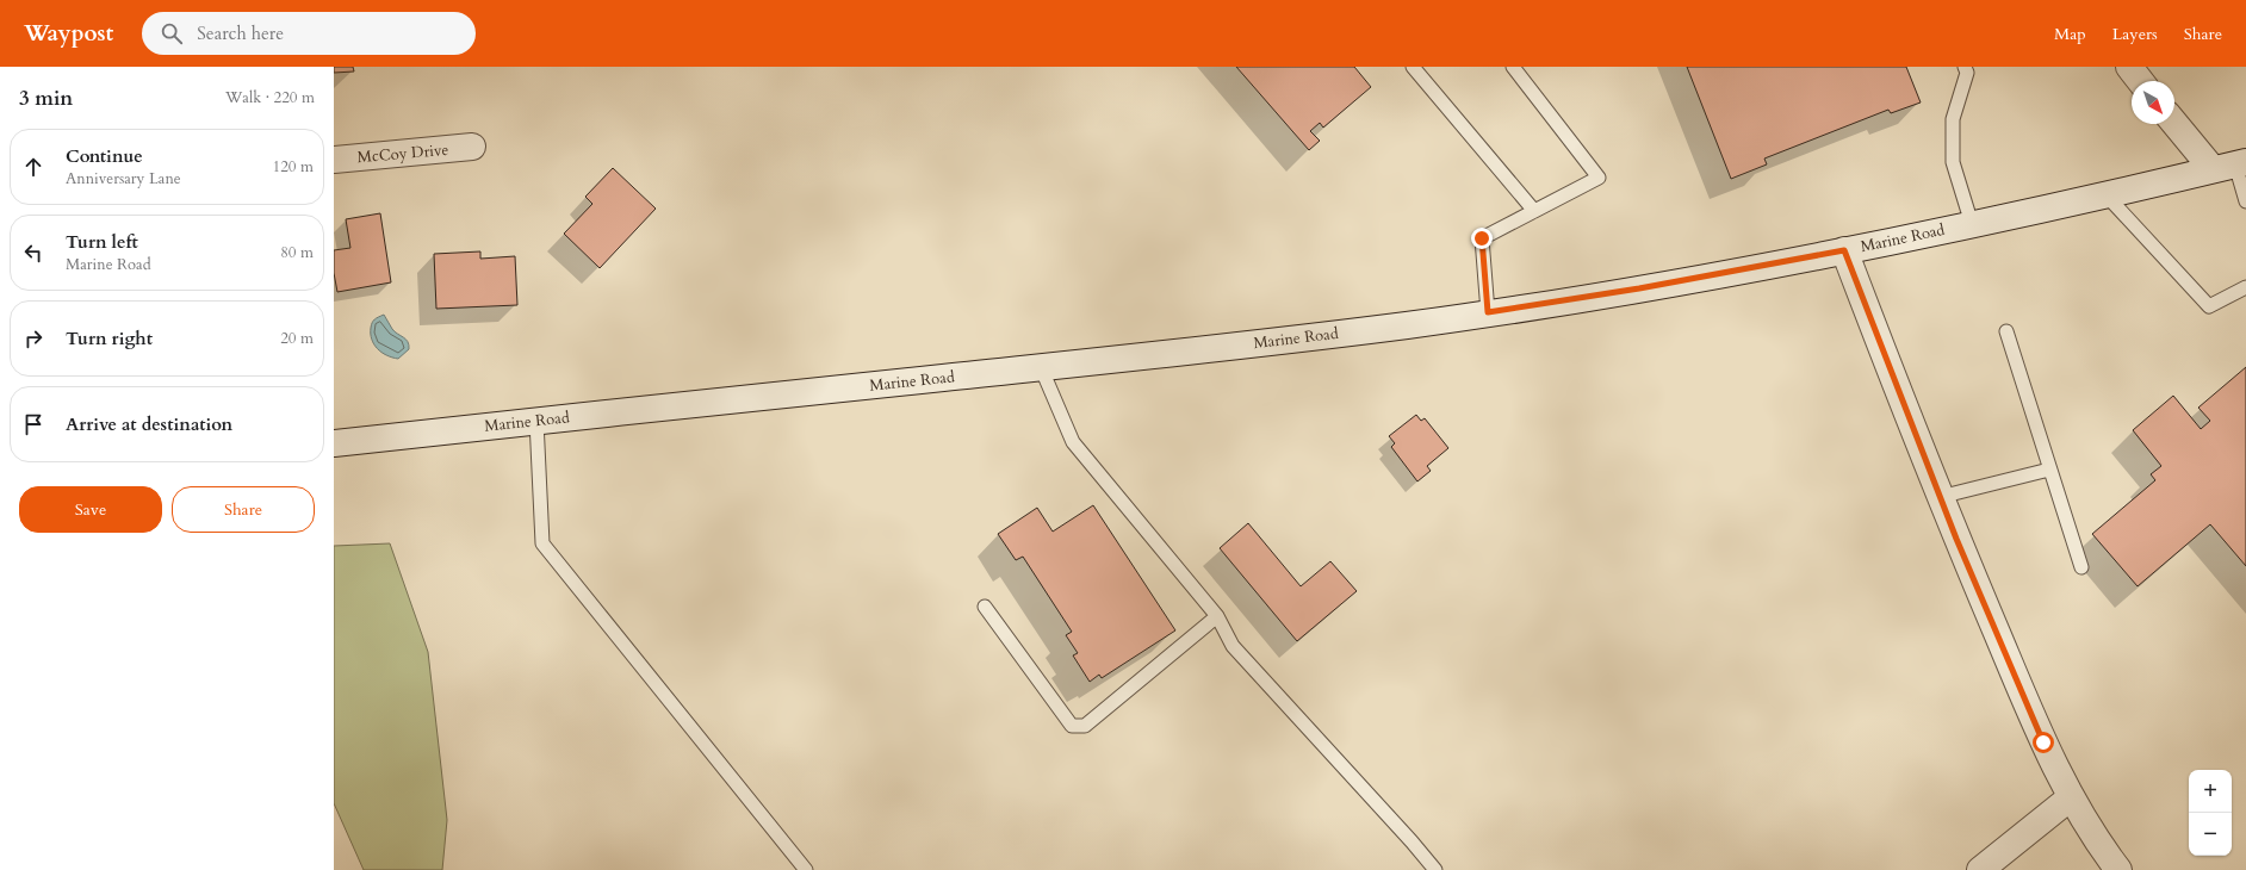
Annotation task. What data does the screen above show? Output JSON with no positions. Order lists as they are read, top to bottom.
{
  "streets": {
    "main road": ["McCoy Drive", "Marine Road"]
  },
  "north": "bottom right",
  "page": {
    "header": "Waypost",
    "search": "Search here",
    "nav": ["Map", "Layers", "Share"],
    "heading": ["3 min", "Walk · 220 m"],
    "list": [
      ["Continue", "Anniversary Lane", "120 m"],
      ["Turn left", "Marine Road", "80 m"],
      ["Turn right", "20 m"],
      "Arrive at destination"
    ],
    "buttons": ["Save", "Share"],
    "map_buttons": ["+", "−"]
  }
}
